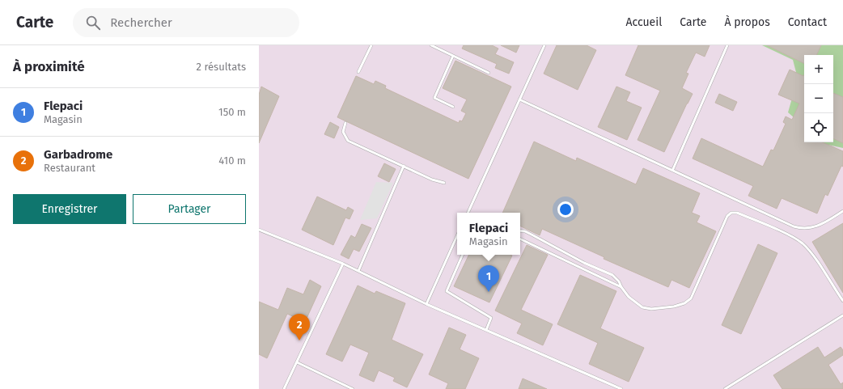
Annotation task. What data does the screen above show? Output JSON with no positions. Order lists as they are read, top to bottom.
{
  "page": {
    "header": "Carte",
    "search": "Rechercher",
    "nav": [
      "Accueil",
      "Carte",
      "À propos",
      "Contact"
    ],
    "heading": ["À proximité", "2 résultats"],
    "map_buttons": ["+", "−"],
    "list": [
      {
        "mark": "1",
        "name": "Flepaci",
        "note": "Magasin",
        "value": "150 m"
      },
      {
        "mark": "2",
        "name": "Garbadrome",
        "note": "Restaurant",
        "value": "410 m"
      }
    ],
    "buttons": ["Enregistrer", "Partager"],
    "popup": ["Flepaci", "Magasin"],
    "pins": ["1", "2"]
  }
}
